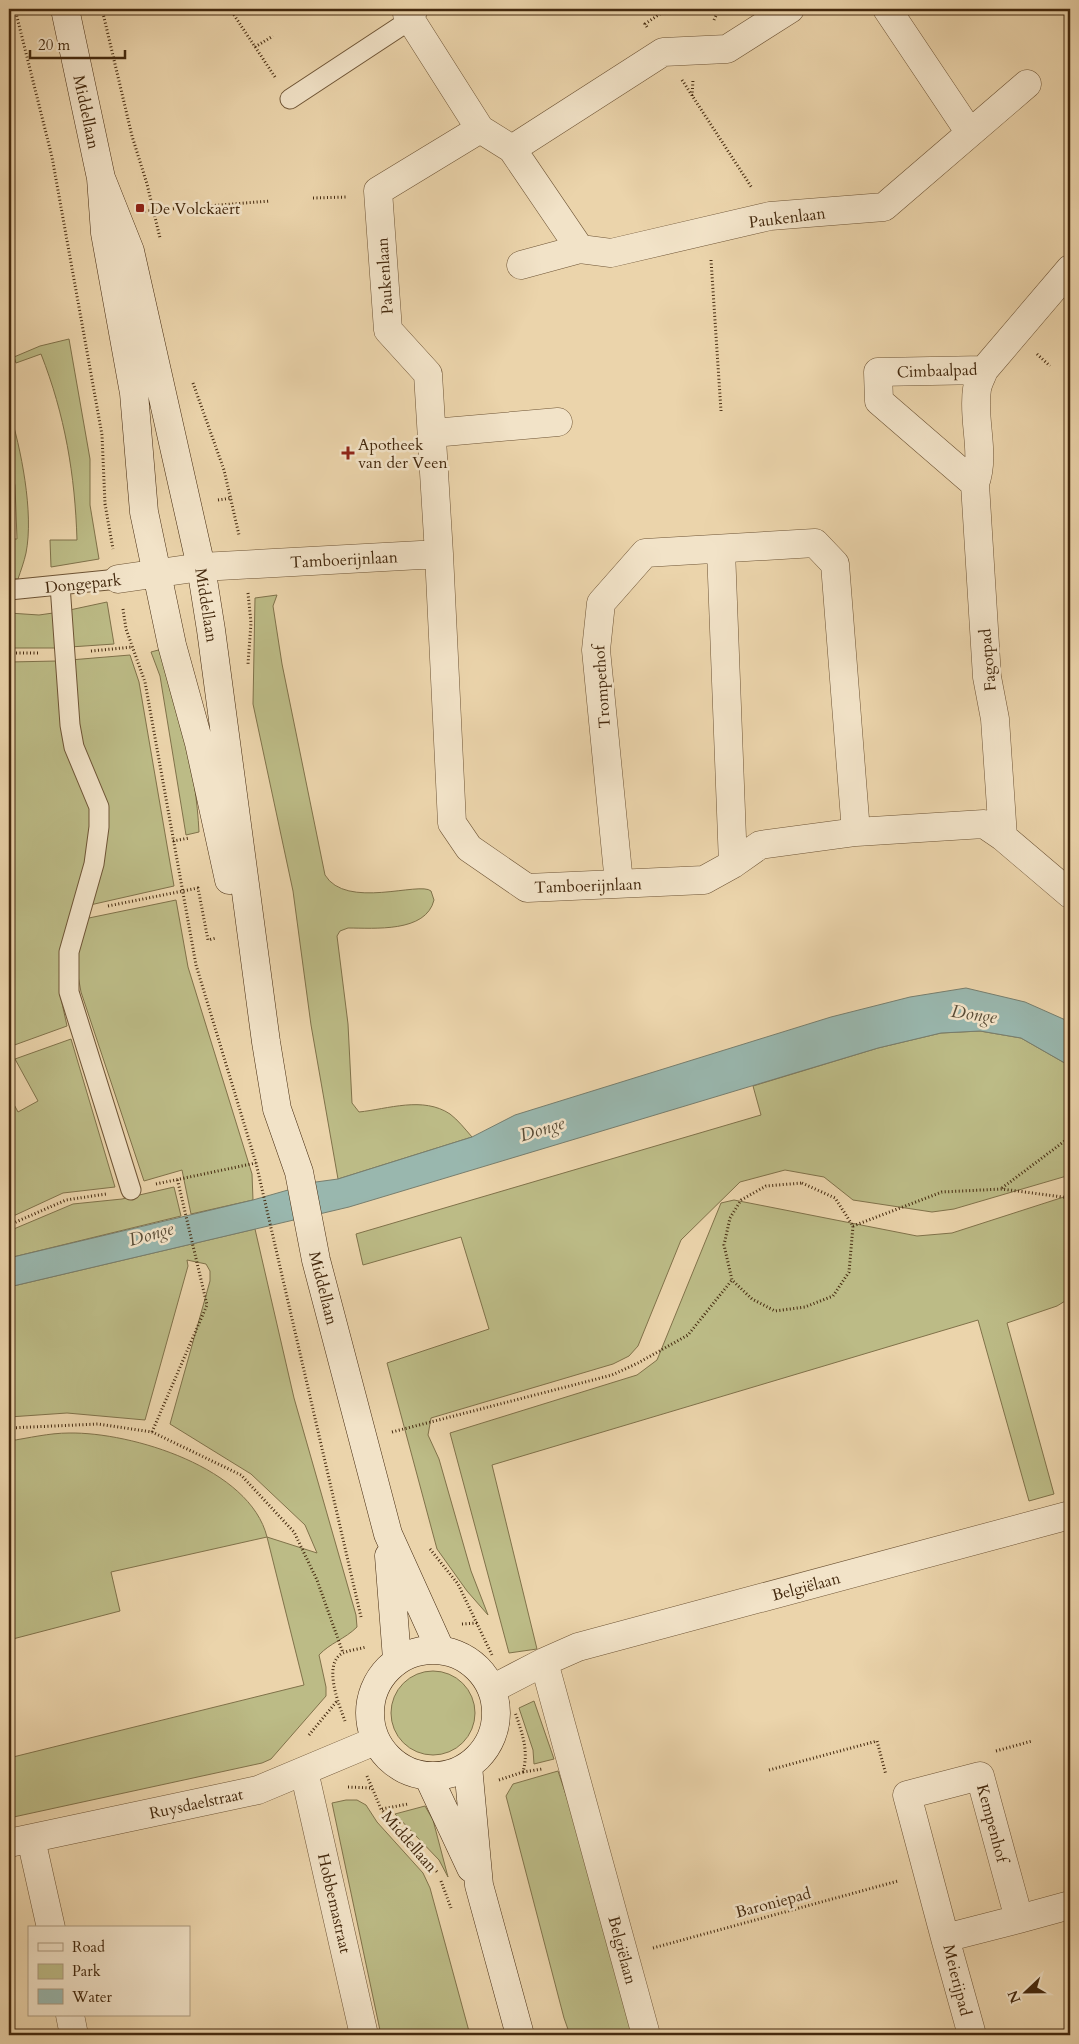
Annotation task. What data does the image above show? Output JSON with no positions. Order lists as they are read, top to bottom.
{
  "streets": {
    "street": [
      "Middellaan",
      "Paukenlaan",
      "Cimbaalpad",
      "Tamboerijnlaan",
      "Dongepark",
      "Fagotpad",
      "Trompethof",
      "Belgiëlaan",
      "Ruysdaelstraat",
      "Kempenhof",
      "Hobbemastraat",
      "Meierijpad"
    ],
    "path": ["Baroniepad"]
  },
  "crossings": [
    ["Middellaan", "Tamboerijnlaan"],
    ["Middellaan", "Dongepark"],
    ["Middellaan", "Belgiëlaan"],
    ["Middellaan", "Ruysdaelstraat"],
    ["Paukenlaan", "Tamboerijnlaan"],
    ["Cimbaalpad", "Fagotpad"],
    ["Tamboerijnlaan", "Dongepark"],
    ["Tamboerijnlaan", "Fagotpad"],
    ["Tamboerijnlaan", "Trompethof"],
    ["Belgiëlaan", "Ruysdaelstraat"],
    ["Belgiëlaan", "Baroniepad"],
    ["Ruysdaelstraat", "Hobbemastraat"],
    ["Kempenhof", "Meierijpad"]
  ],
  "water": ["Donge"],
  "places": {
    "transit": ["De Volckaert"],
    "health": ["Apotheek van der Veen"]
  },
  "legend": ["Road", "Park", "Water"],
  "scale_bar": "20 m",
  "north": "left"
}
